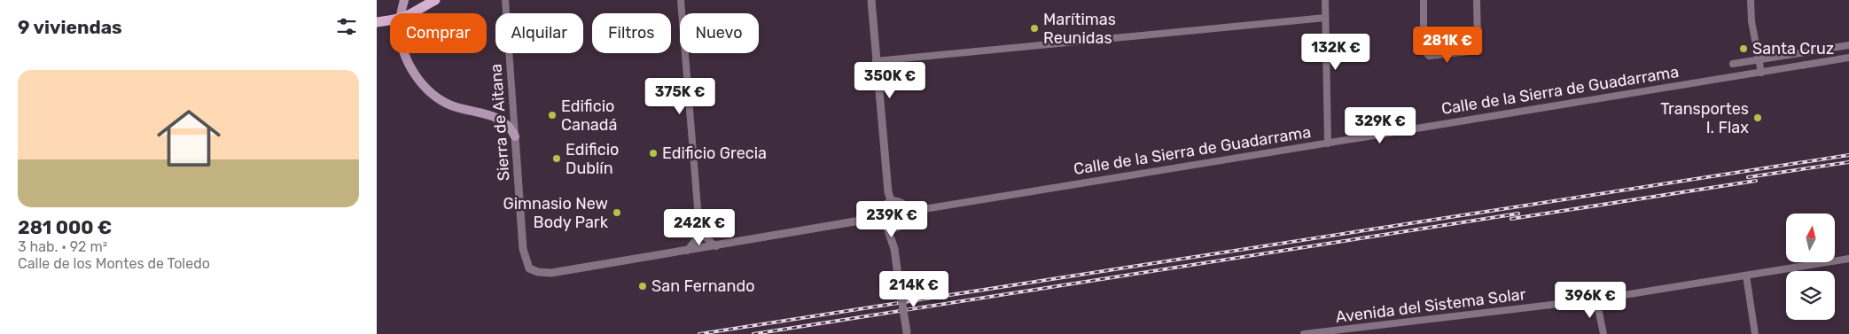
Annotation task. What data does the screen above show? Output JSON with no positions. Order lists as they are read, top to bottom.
{
  "streets": {
    "street": ["Calle de la Sierra de Guadarrama", "Sierra de Aitana", "Avenida del Sistema Solar"]
  },
  "places": [
    "Marítimas Reunidas",
    "Santa Cruz",
    "Edificio Canadá",
    "Transportes I. Flax",
    "Edificio Grecia",
    "Edificio Dublín",
    "Gimnasio New Body Park",
    "San Fernando"
  ],
  "north": "top",
  "page": {
    "heading": "9 viviendas",
    "chip": [
      "Comprar",
      "Alquilar",
      "Filtros",
      "Nuevo"
    ],
    "price": [
      "281K €",
      "132K €",
      "350K €",
      "375K €",
      "329K €",
      "239K €",
      "242K €",
      "214K €",
      "396K €"
    ],
    "list": [
      {
        "name": "281 000 €",
        "note": "3 hab. · 92 m² · Calle de los Montes de Toledo"
      }
    ]
  }
}
